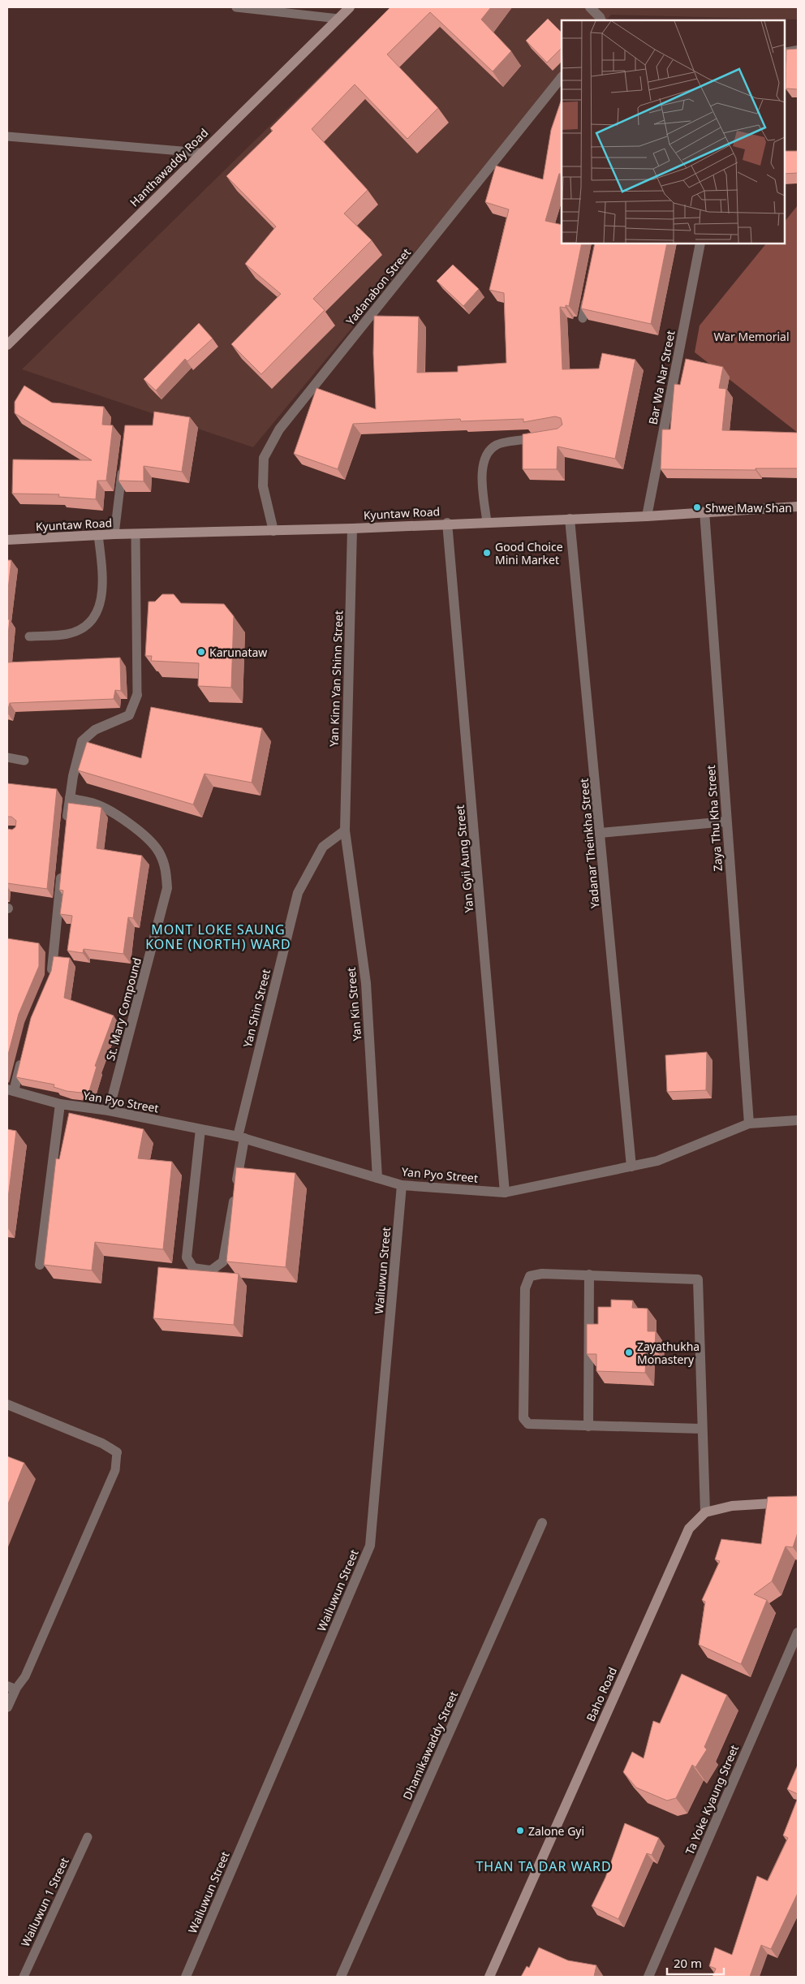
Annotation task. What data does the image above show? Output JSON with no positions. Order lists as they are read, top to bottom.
{
  "streets": {
    "main road": ["Hanthawaddy Road", "Kyuntaw Road", "Baho Road"],
    "street": [
      "Yadanabon Street",
      "Bar Wa Nar Street",
      "Yan Kinn Yan Shinn Street",
      "Zaya Thu Kha Street",
      "Yadanar Theinkha Street",
      "Yan Gyii Aung Street",
      "Yan Kin Street",
      "Yan Shin Street",
      "St. Mary Compound",
      "Yan Pyo Street",
      "Wailuwun Street",
      "Dhamikawaddy Street",
      "Ta Yoke Kyaung Street"
    ],
    "lane": ["Wailuwun 1 Street"]
  },
  "crossings": [
    ["Yadanabon Street", "Kyuntaw Road"],
    ["Bar Wa Nar Street", "Kyuntaw Road"],
    ["Kyuntaw Road", "Yan Kinn Yan Shinn Street"],
    ["Kyuntaw Road", "Zaya Thu Kha Street"],
    ["Kyuntaw Road", "Yadanar Theinkha Street"],
    ["Kyuntaw Road", "Yan Gyii Aung Street"],
    ["Yan Kinn Yan Shinn Street", "Yan Kin Street"],
    ["Yan Kinn Yan Shinn Street", "Yan Shin Street"],
    ["Zaya Thu Kha Street", "Yan Pyo Street"],
    ["Yadanar Theinkha Street", "Yan Pyo Street"],
    ["Yan Gyii Aung Street", "Yan Pyo Street"],
    ["Yan Kin Street", "Yan Shin Street"],
    ["Yan Kin Street", "Yan Pyo Street"],
    ["Yan Shin Street", "Yan Pyo Street"],
    ["St. Mary Compound", "Yan Pyo Street"],
    ["Yan Pyo Street", "Wailuwun Street"]
  ],
  "districts": ["MONT LOKE SAUNG KONE (NORTH) WARD", "THAN TA DAR WARD"],
  "parks": ["War Memorial"],
  "places": [
    "Shwe Maw Shan",
    "Good Choice Mini Market",
    "Karunataw",
    "Zayathukha Monastery",
    "Zalone Gyi"
  ],
  "scale_bar": "20 m"
}
